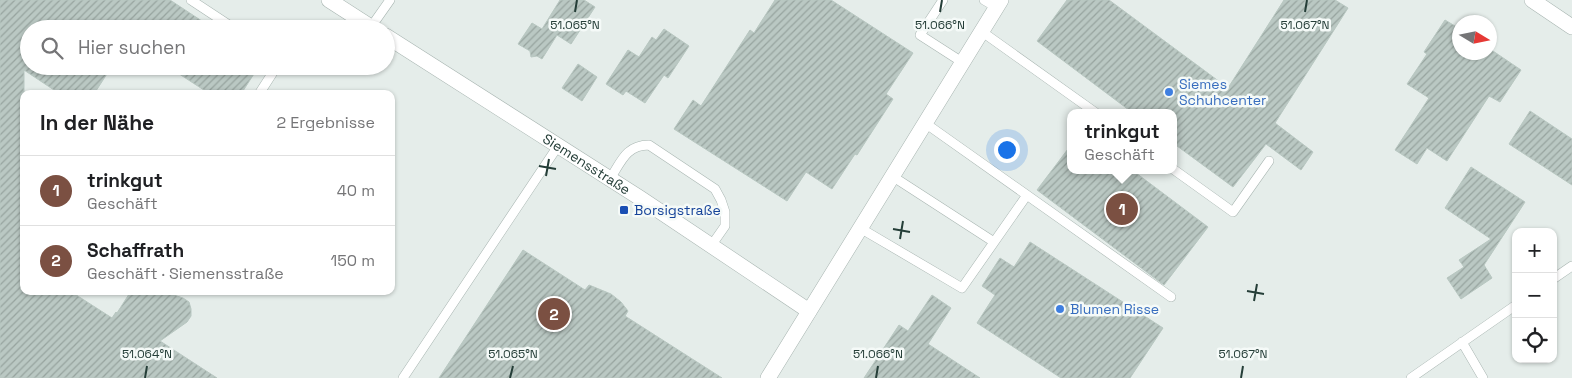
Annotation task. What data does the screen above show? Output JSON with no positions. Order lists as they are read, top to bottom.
{
  "streets": {
    "street": ["Siemensstraße"]
  },
  "places": {
    "other": ["Siemes Schuhcenter", "Blumen Risse"],
    "transit": ["Borsigstraße"]
  },
  "north": "right",
  "page": {
    "search": "Hier suchen",
    "heading": ["In der Nähe", "2 Ergebnisse"],
    "popup": ["trinkgut", "Geschäft"],
    "list": [
      {
        "mark": "1",
        "name": "trinkgut",
        "note": "Geschäft",
        "value": "40 m"
      },
      {
        "mark": "2",
        "name": "Schaffrath",
        "note": "Geschäft · Siemensstraße",
        "value": "150 m"
      }
    ],
    "pins": ["1", "2"],
    "map_buttons": ["+", "−"]
  },
  "coordinates": [
    "51.065°N",
    "51.066°N",
    "51.067°N",
    "51.064°N"
  ]
}
